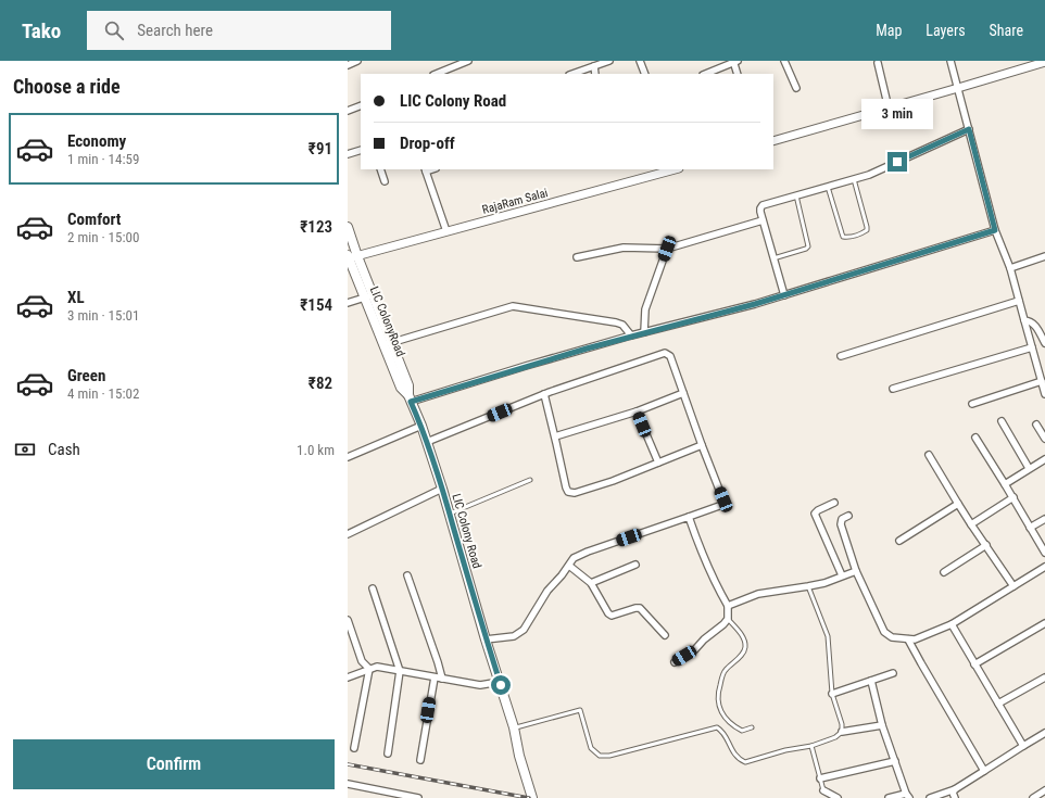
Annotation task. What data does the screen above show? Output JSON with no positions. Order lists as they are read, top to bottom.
{
  "streets": {
    "main road": ["LIC ColonyRoad", "LIC Colony Road"],
    "street": ["RajaRam Salai"]
  },
  "crossings": [
    ["RajaRam Salai", "LIC ColonyRoad"],
    ["LIC ColonyRoad", "LIC Colony Road"]
  ],
  "page": {
    "header": "Tako",
    "search": "Search here",
    "nav": ["Map", "Layers", "Share"],
    "heading": "Choose a ride",
    "banner": ["LIC Colony Road", "Drop-off"],
    "bubble": "3 min",
    "list": [
      {
        "name": "Economy",
        "note": "1 min · 14:59",
        "value": "₹91"
      },
      {
        "name": "Comfort",
        "note": "2 min · 15:00",
        "value": "₹123"
      },
      {
        "name": "XL",
        "note": "3 min · 15:01",
        "value": "₹154"
      },
      {
        "name": "Green",
        "note": "4 min · 15:02",
        "value": "₹82"
      }
    ],
    "pay": ["Cash", "1.0 km"],
    "buttons": "Confirm"
  }
}
